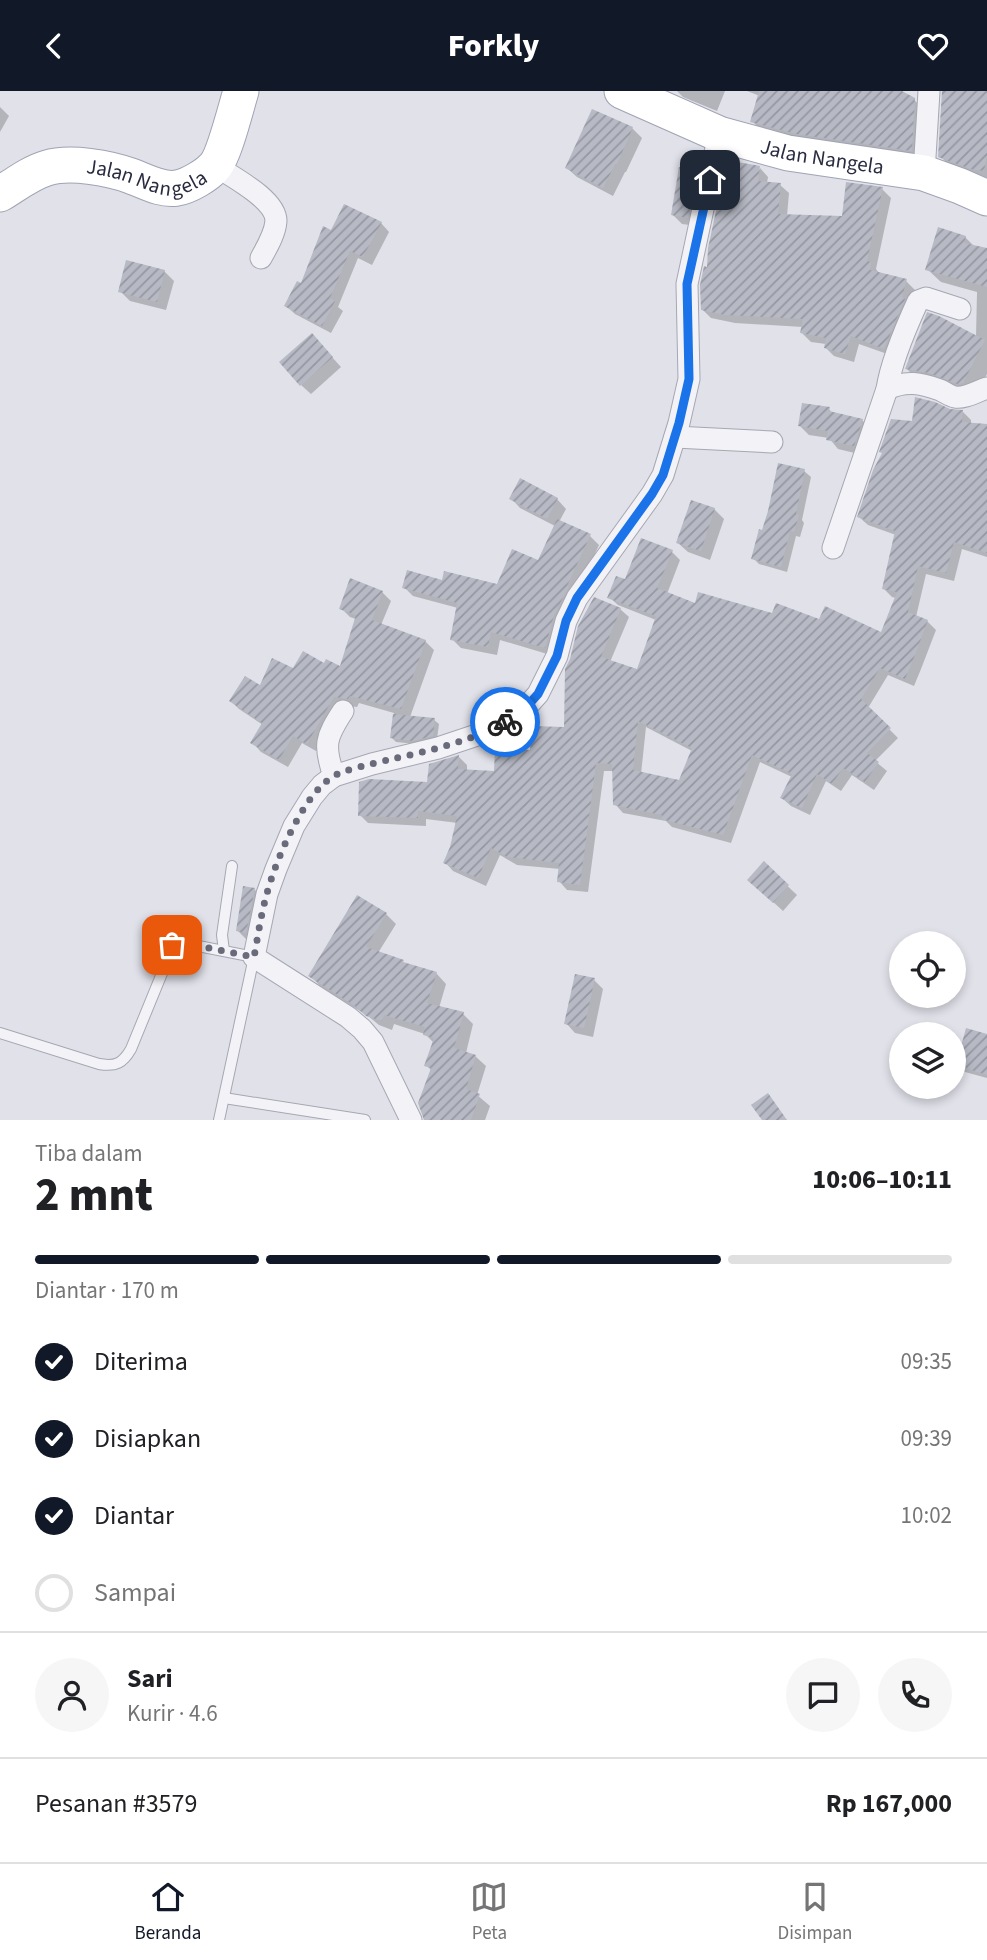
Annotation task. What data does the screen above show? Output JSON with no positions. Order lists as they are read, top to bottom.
{
  "streets": {
    "main road": ["Jalan Nangela"]
  },
  "page": {
    "header": "Forkly",
    "heading": ["2 mnt", "Tiba dalam", "10:06–10:11"],
    "panel": [
      "Sari",
      "Kurir · 4.6",
      "Pesanan #3579",
      "Rp 167,000"
    ],
    "bar": "Diantar · 170 m",
    "list": [
      ["Diterima", "09:35"],
      ["Disiapkan", "09:39"],
      ["Diantar", "10:02"],
      "Sampai"
    ],
    "tabs": ["Beranda", "Peta", "Disimpan"]
  }
}
